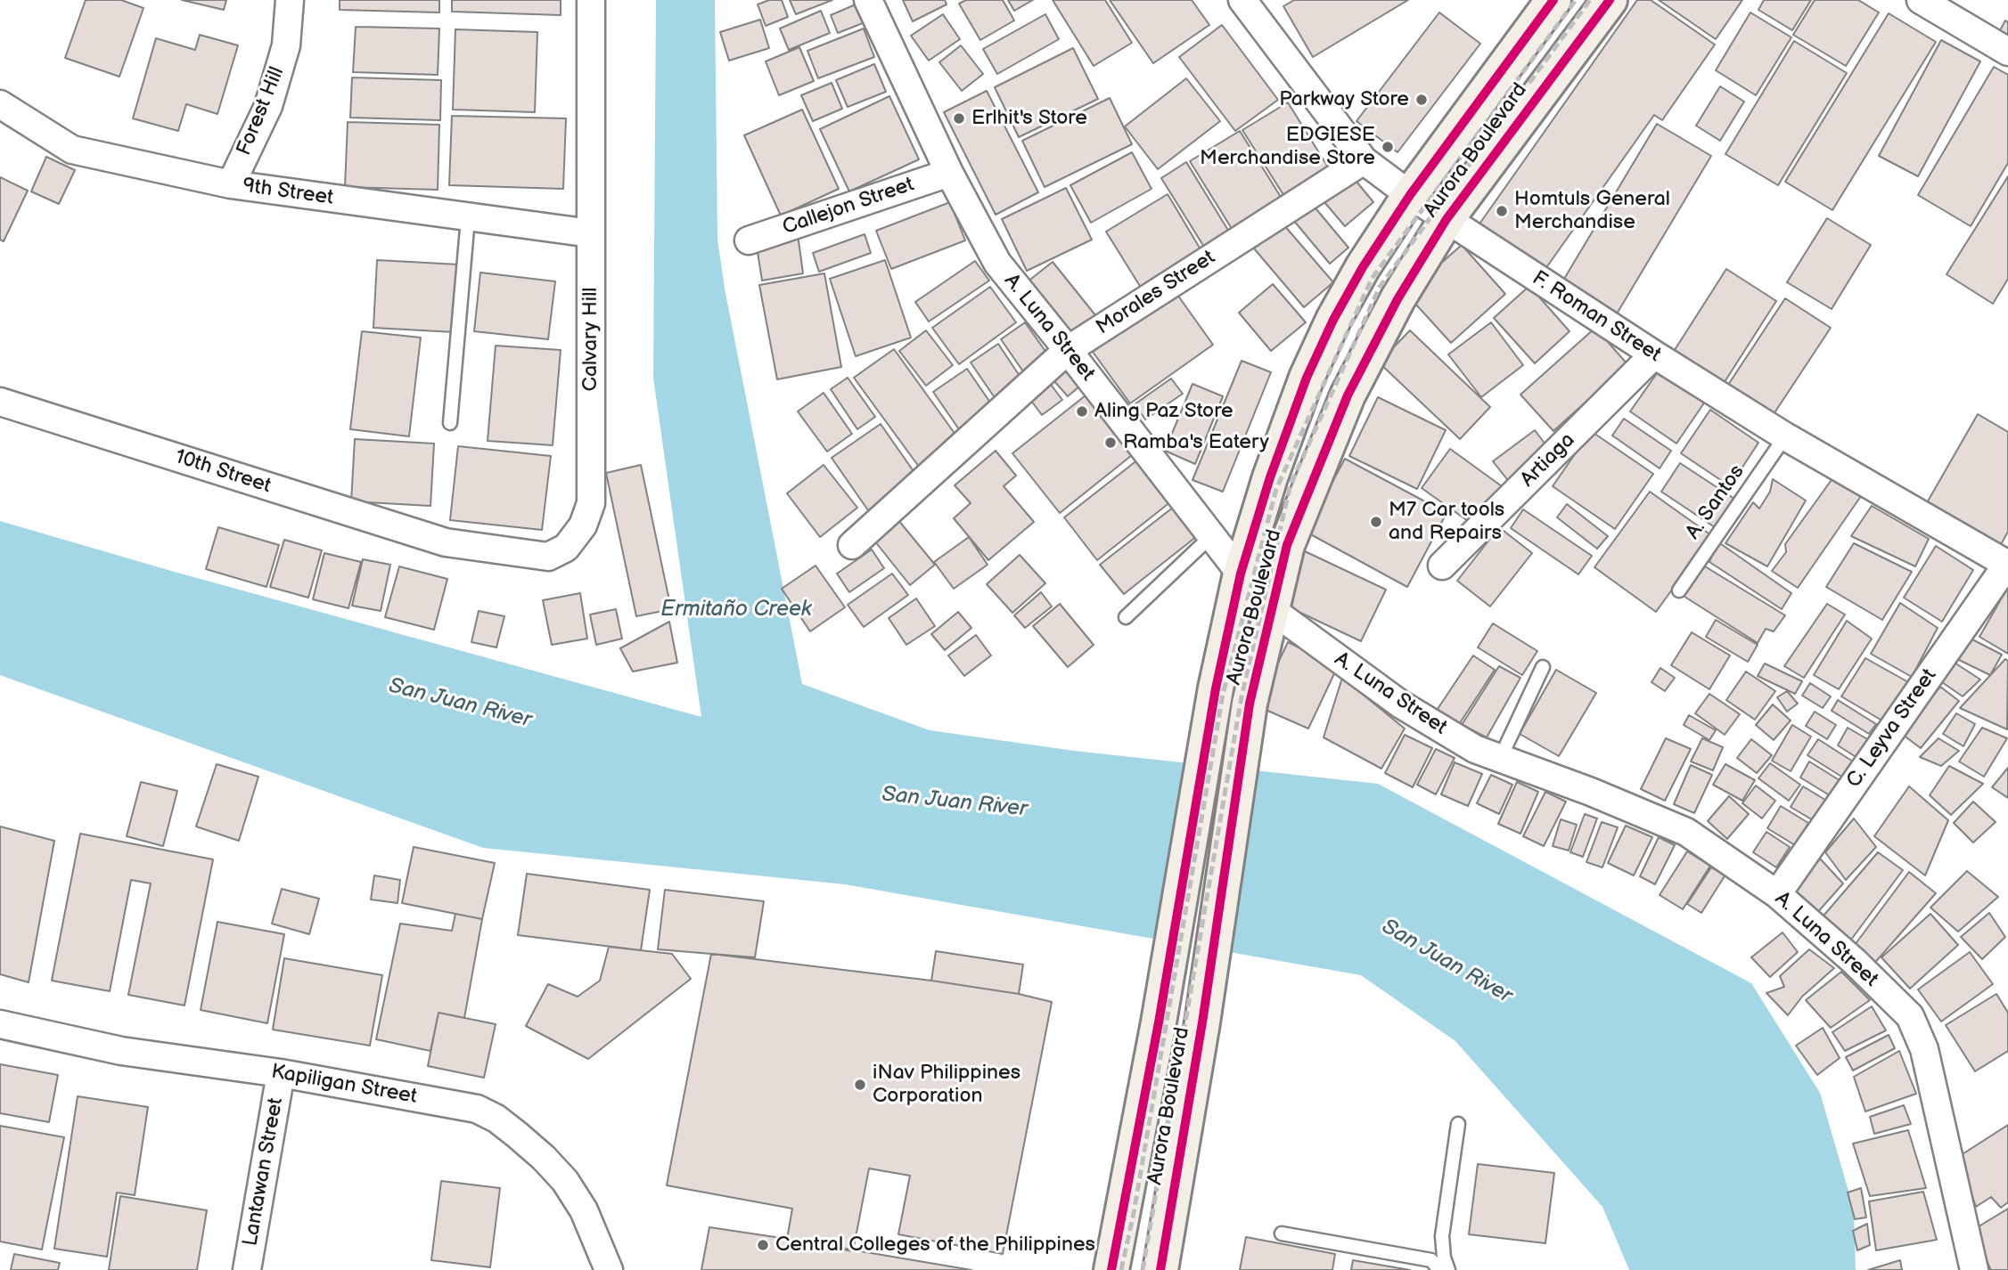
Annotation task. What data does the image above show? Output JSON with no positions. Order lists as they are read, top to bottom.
{
  "streets": {
    "main road": ["Aurora Boulevard"],
    "street": [
      "Forest Hill",
      "9th Street",
      "Callejon Street",
      "Morales Street",
      "F. Roman Street",
      "A. Luna Street",
      "Calvary Hill",
      "Artiaga",
      "10th Street",
      "C. Leyva Street",
      "Kapiligan Street",
      "Lantawan Street"
    ],
    "lane": ["A. Santos"]
  },
  "crossings": [
    ["Forest Hill", "9th Street"],
    ["Aurora Boulevard", "F. Roman Street"],
    ["Aurora Boulevard", "A. Luna Street"],
    ["9th Street", "Calvary Hill"],
    ["Callejon Street", "A. Luna Street"],
    ["Morales Street", "F. Roman Street"],
    ["Morales Street", "A. Luna Street"],
    ["F. Roman Street", "Artiaga"],
    ["F. Roman Street", "A. Santos"],
    ["F. Roman Street", "C. Leyva Street"],
    ["A. Luna Street", "C. Leyva Street"],
    ["Calvary Hill", "10th Street"],
    ["Kapiligan Street", "Lantawan Street"]
  ],
  "water": ["Ermitaño Creek", "San Juan River"],
  "places": [
    "Parkway Store",
    "Erlhit's Store",
    "EDGIESE Merchandise Store",
    "Homtuls General Merchandise",
    "Aling Paz Store",
    "Ramba's Eatery",
    "M7 Car tools and Repairs",
    "iNav Philippines Corporation",
    "Central Colleges of the Philippines"
  ]
}
